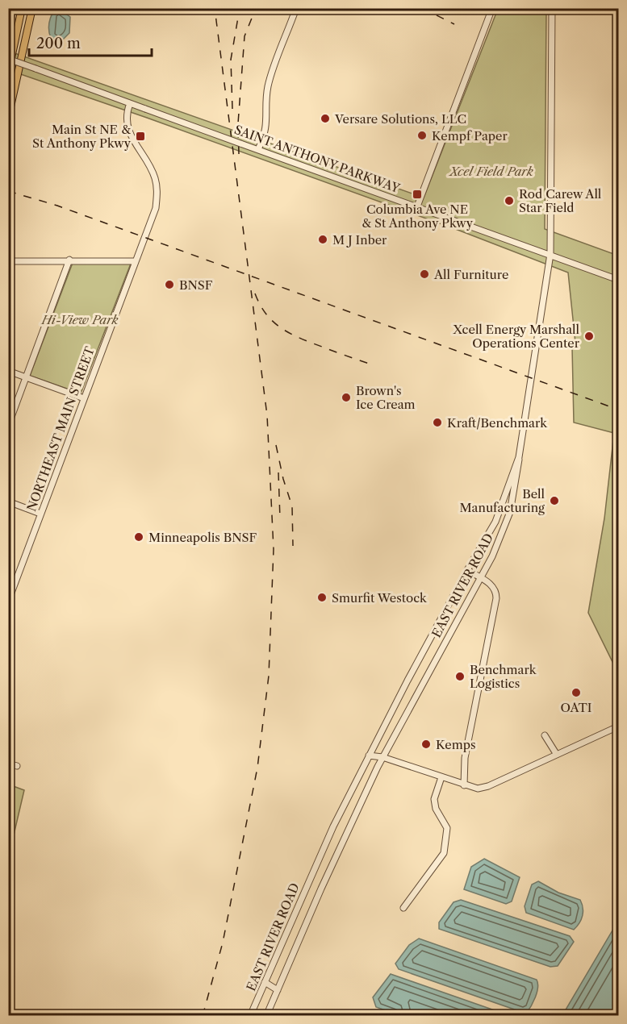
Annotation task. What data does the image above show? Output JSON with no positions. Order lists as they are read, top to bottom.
{
  "streets": {
    "street": ["SAINT ANTHONY PARKWAY", "NORTHEAST MAIN STREET", "EAST RIVER ROAD"]
  },
  "crossings": [
    ["SAINT ANTHONY PARKWAY", "NORTHEAST MAIN STREET"]
  ],
  "parks": ["Xcel Field Park", "Hi-View Park"],
  "places": {
    "other": [
      "Versare Solutions, LLC",
      "Kempf Paper",
      "Rod Carew All Star Field",
      "M J Inber",
      "All Furniture",
      "BNSF",
      "Xcell Energy Marshall Operations Center",
      "Brown's Ice Cream",
      "Kraft/Benchmark",
      "Bell Manufacturing",
      "Minneapolis BNSF",
      "Smurfit Westock",
      "Benchmark Logistics",
      "OATI",
      "Kemps"
    ],
    "transit": ["Main St NE & St Anthony Pkwy", "Columbia Ave NE & St Anthony Pkwy"]
  },
  "scale_bar": "200 m"
}
